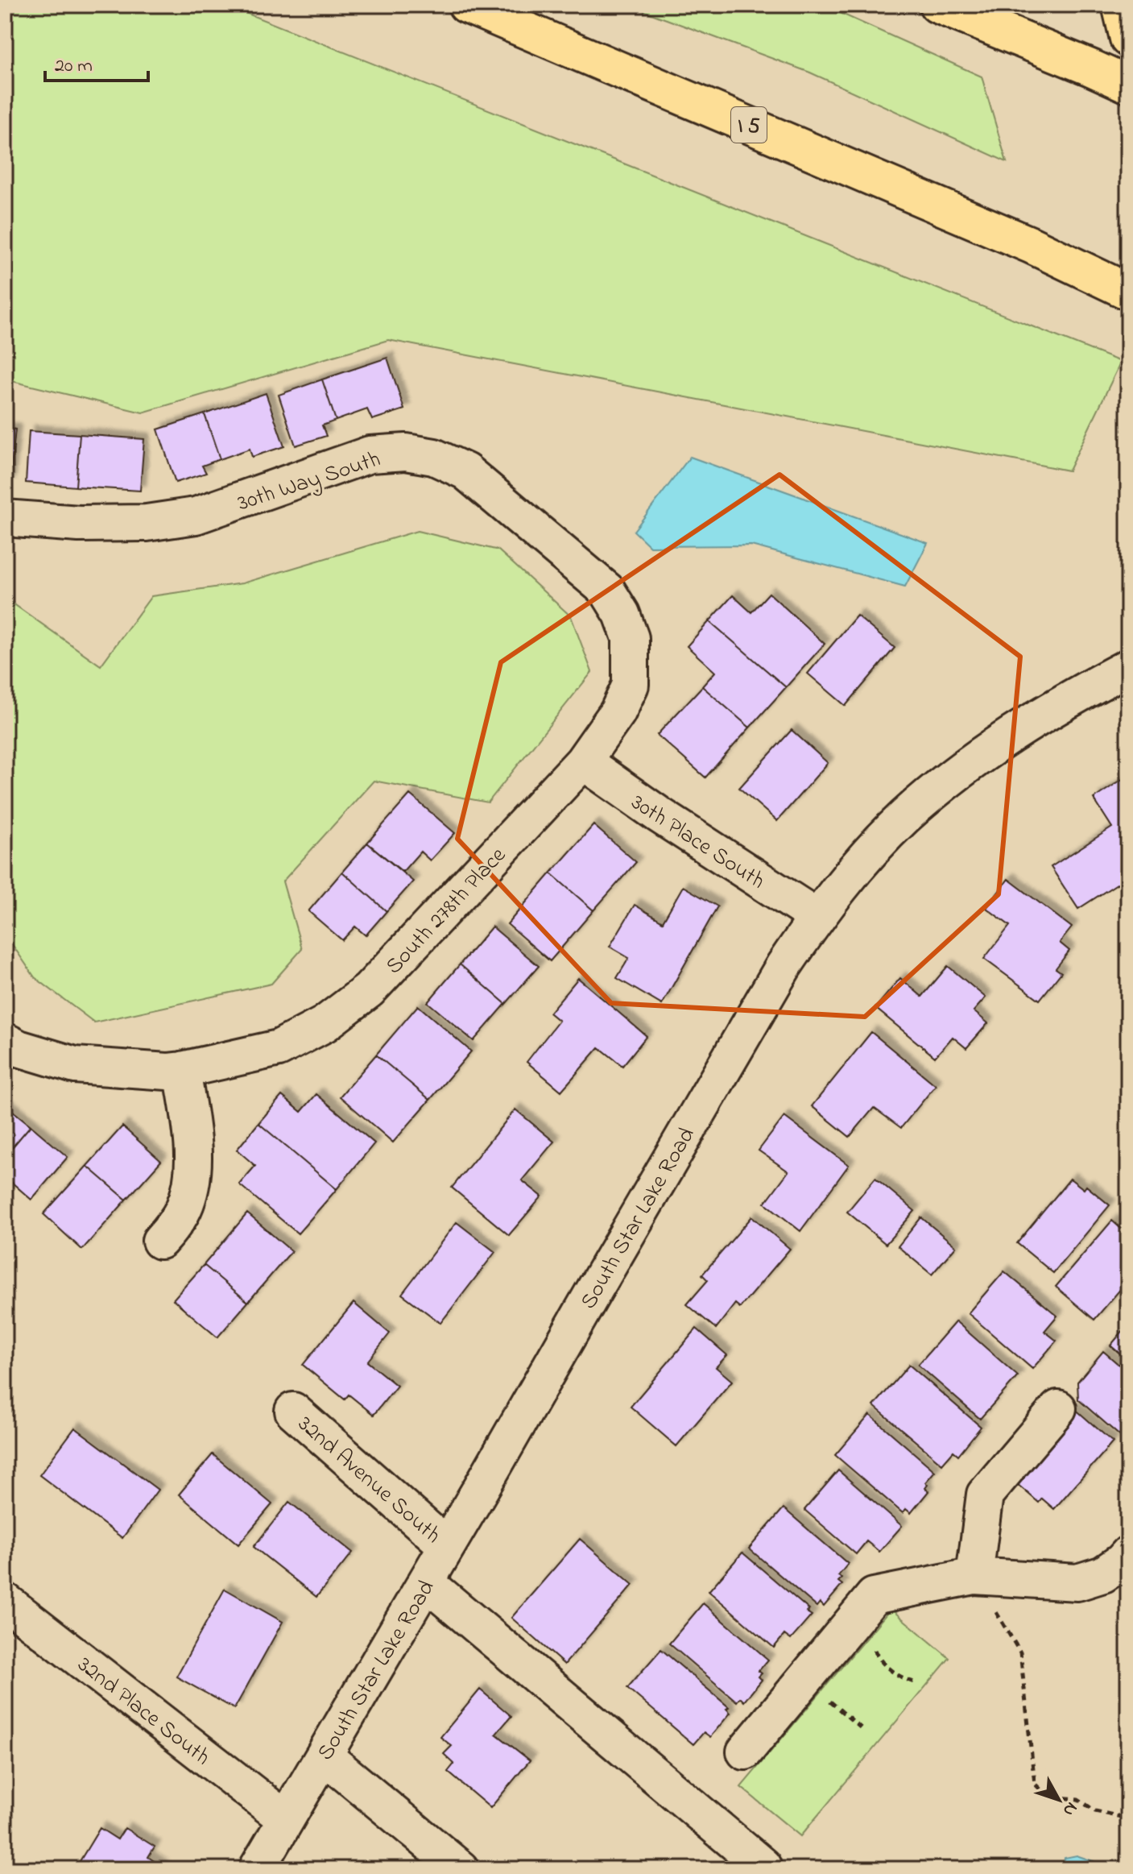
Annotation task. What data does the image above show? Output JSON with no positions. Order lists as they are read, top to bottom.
{
  "streets": {
    "main road": ["I 5"],
    "street": [
      "30th Way South",
      "30th Place South",
      "South 278th Place",
      "South Star Lake Road",
      "32nd Avenue South",
      "32nd Place South"
    ]
  },
  "crossings": [
    ["30th Way South", "South 278th Place"],
    ["30th Place South", "South 278th Place"],
    ["30th Place South", "South Star Lake Road"],
    ["South Star Lake Road", "32nd Avenue South"],
    ["South Star Lake Road", "32nd Place South"]
  ],
  "scale_bar": "20 m",
  "north": "bottom right"
}
